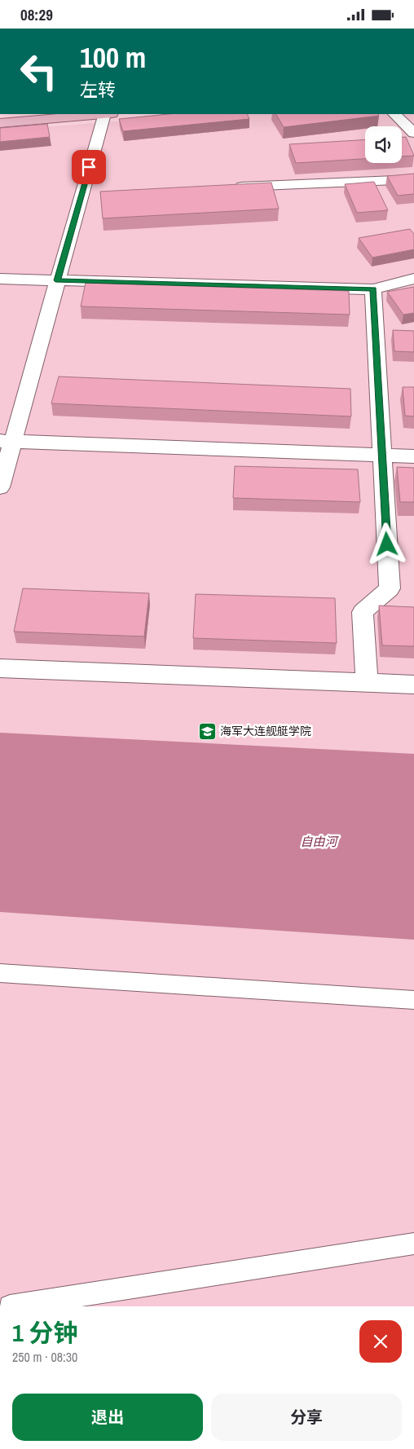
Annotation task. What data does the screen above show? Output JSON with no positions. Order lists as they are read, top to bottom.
{
  "water": ["自由河"],
  "places": {
    "school or university": ["海军大连舰艇学院"]
  },
  "page": {
    "status": "08:29",
    "turn": ["100 m", "左转"],
    "heading": ["1 分钟", "250 m · 08:30"],
    "buttons": ["退出", "分享"]
  }
}
